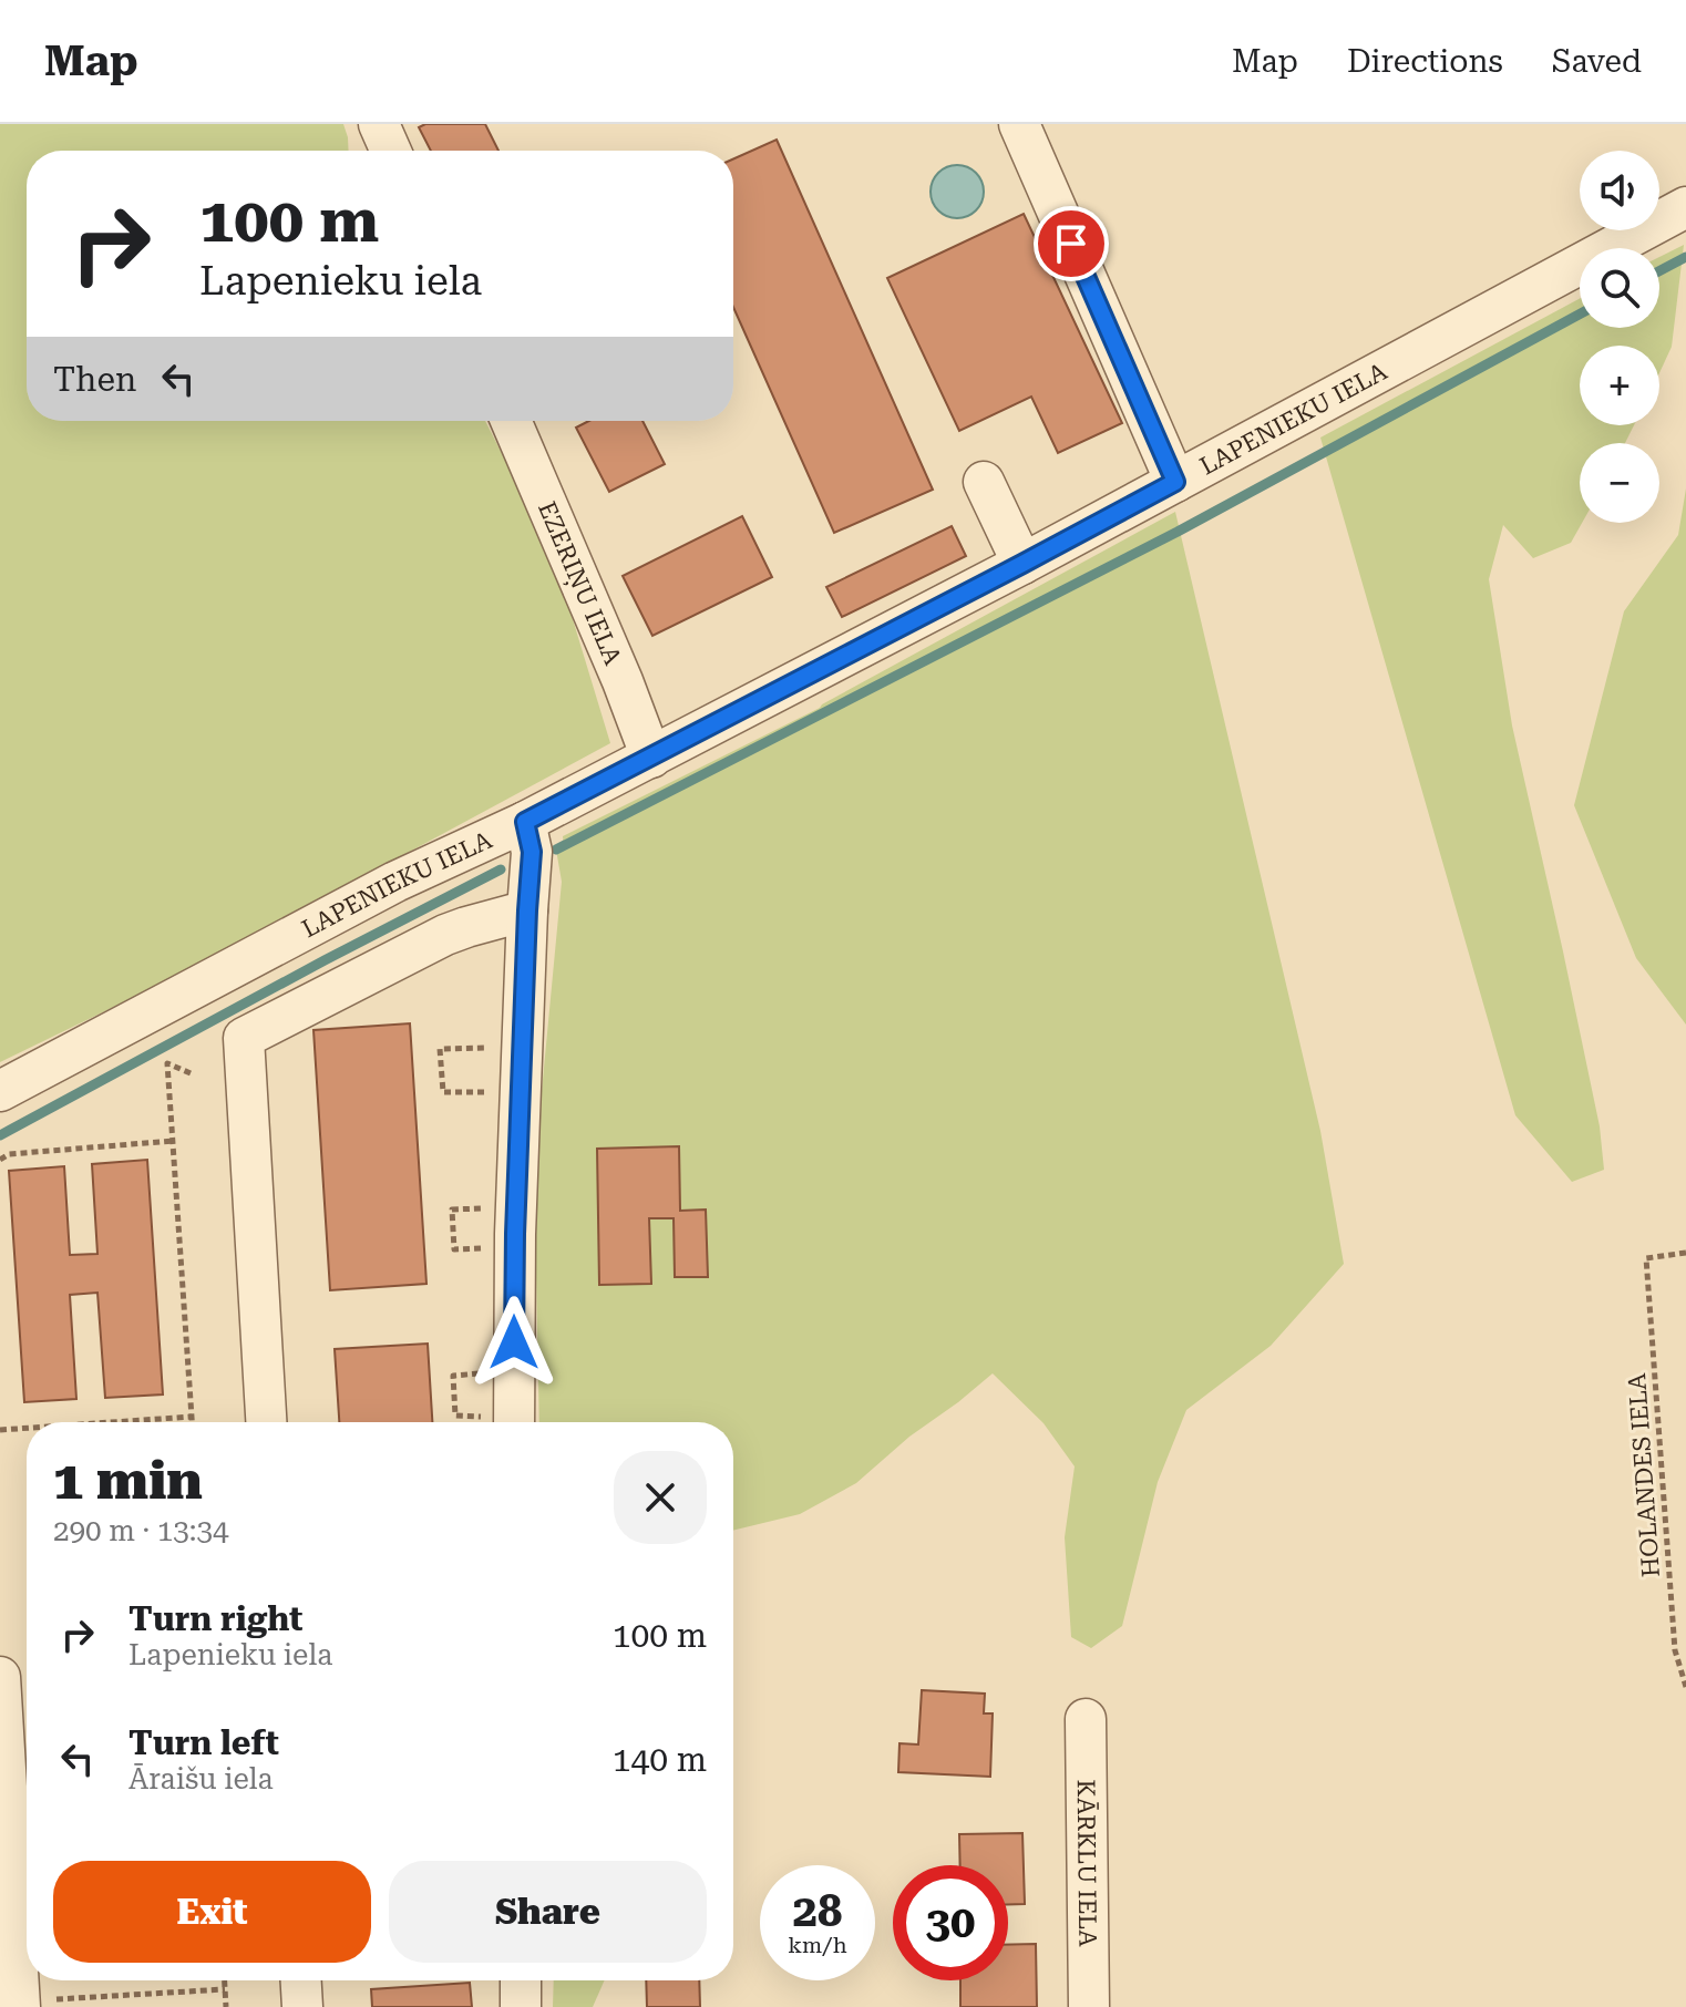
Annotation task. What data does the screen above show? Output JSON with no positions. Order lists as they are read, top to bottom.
{
  "streets": {
    "street": ["LAPENIEKU IELA", "EZERIŅU IELA", "KĀRKLU IELA"],
    "path": ["HOLANDES IELA"]
  },
  "crossings": [
    ["LAPENIEKU IELA", "EZERIŅU IELA"]
  ],
  "page": {
    "header": "Map",
    "nav": ["Map", "Directions", "Saved"],
    "map_buttons": ["+", "−"],
    "turn": ["100 m", "Lapenieku iela"],
    "then": "Then",
    "heading": ["1 min", "290 m · 13:34"],
    "list": [
      {
        "name": "Turn right",
        "note": "Lapenieku iela",
        "value": "100 m"
      },
      {
        "name": "Turn left",
        "note": "Āraišu iela",
        "value": "140 m"
      }
    ],
    "buttons": ["Exit", "Share"],
    "speed": "28 km/h",
    "limit": "30"
  }
}
